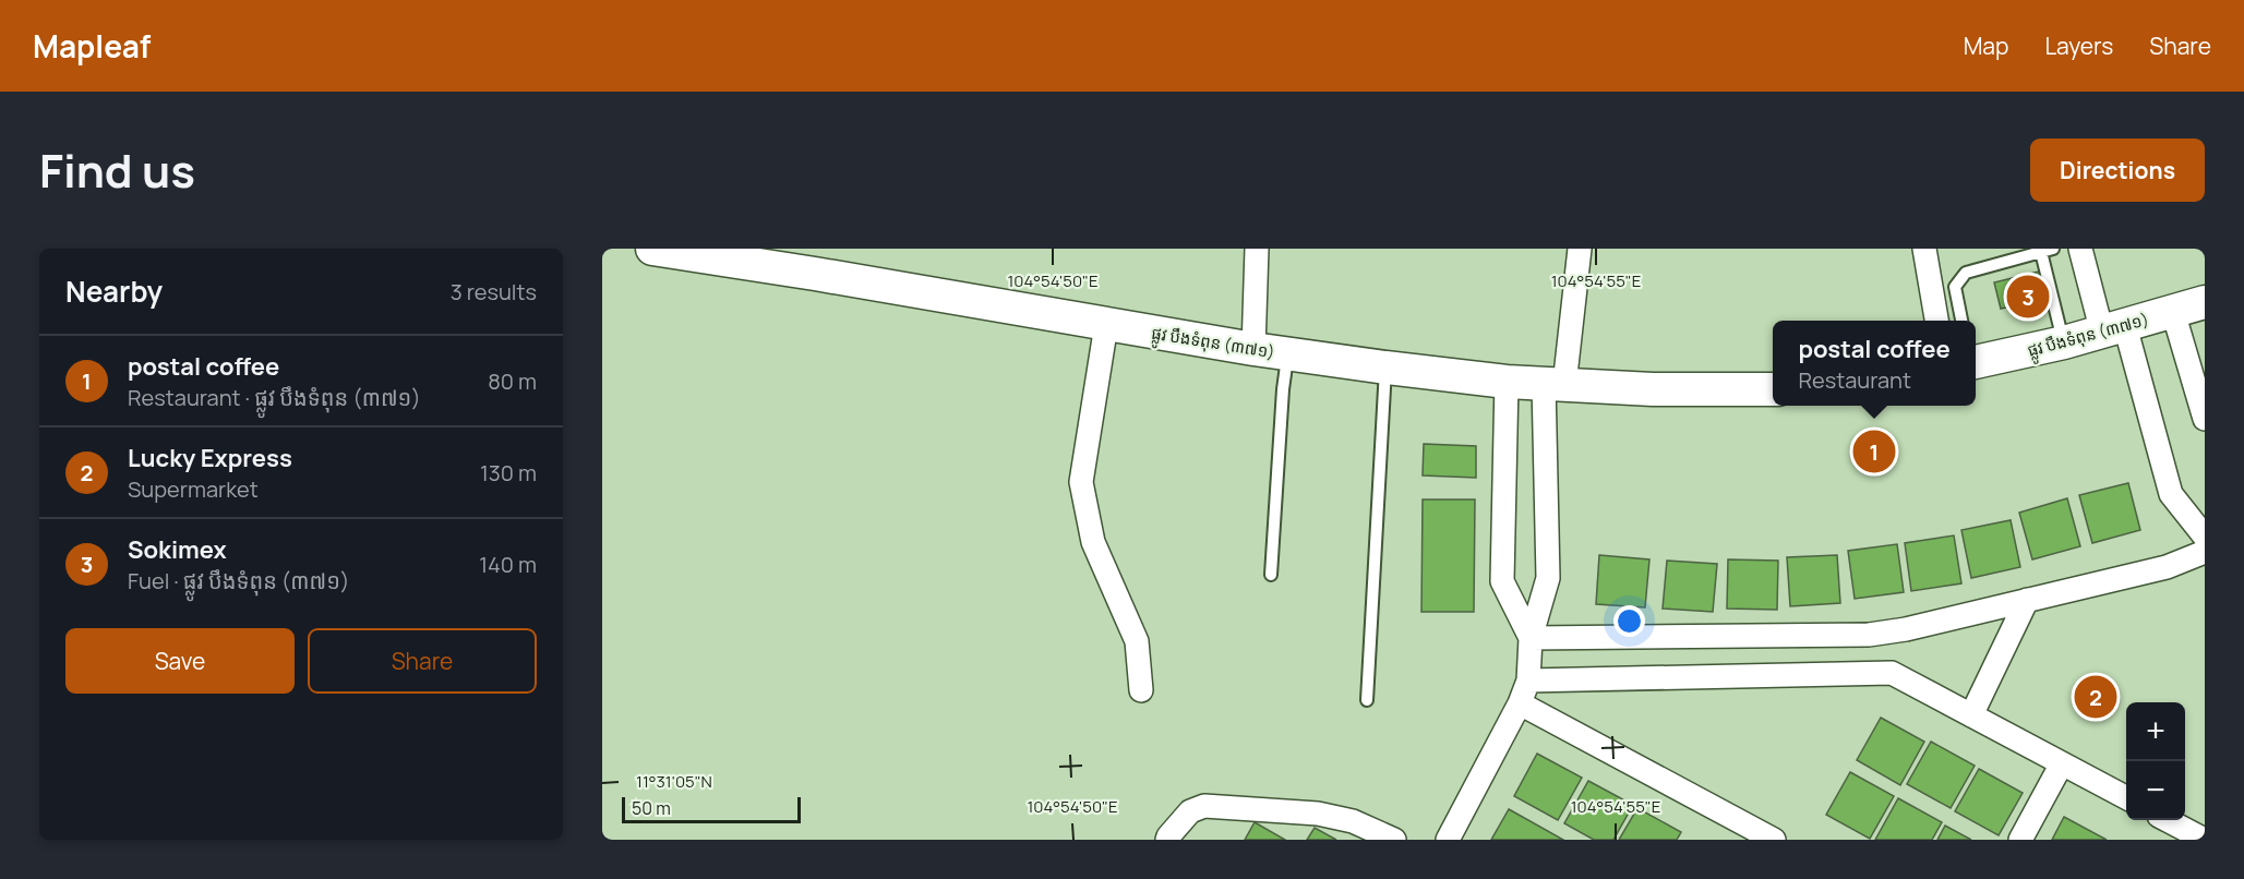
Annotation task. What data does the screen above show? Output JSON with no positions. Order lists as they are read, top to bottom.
{
  "streets": {
    "main road": ["ផ្លូវ បឹងទំពុន (៣៧១)"]
  },
  "scale_bar": "50 m",
  "page": {
    "header": "Mapleaf",
    "nav": ["Map", "Layers", "Share"],
    "title": "Find us",
    "buttons": [
      "Directions",
      ["Save", "Share"]
    ],
    "heading": ["Nearby", "3 results"],
    "pins": ["3", "1", "2"],
    "popup": ["postal coffee", "Restaurant"],
    "list": [
      {
        "mark": "1",
        "name": "postal coffee",
        "note": "Restaurant · ផ្លូវ បឹងទំពុន (៣៧១)",
        "value": "80 m"
      },
      {
        "mark": "2",
        "name": "Lucky Express",
        "note": "Supermarket",
        "value": "130 m"
      },
      {
        "mark": "3",
        "name": "Sokimex",
        "note": "Fuel · ផ្លូវ បឹងទំពុន (៣៧១)",
        "value": "140 m"
      }
    ],
    "map_buttons": ["+", "−"],
    "scale": "50 m"
  },
  "coordinates": ["104°54'50\"E", "104°54'55\"E", "11°31'05\"N"]
}
